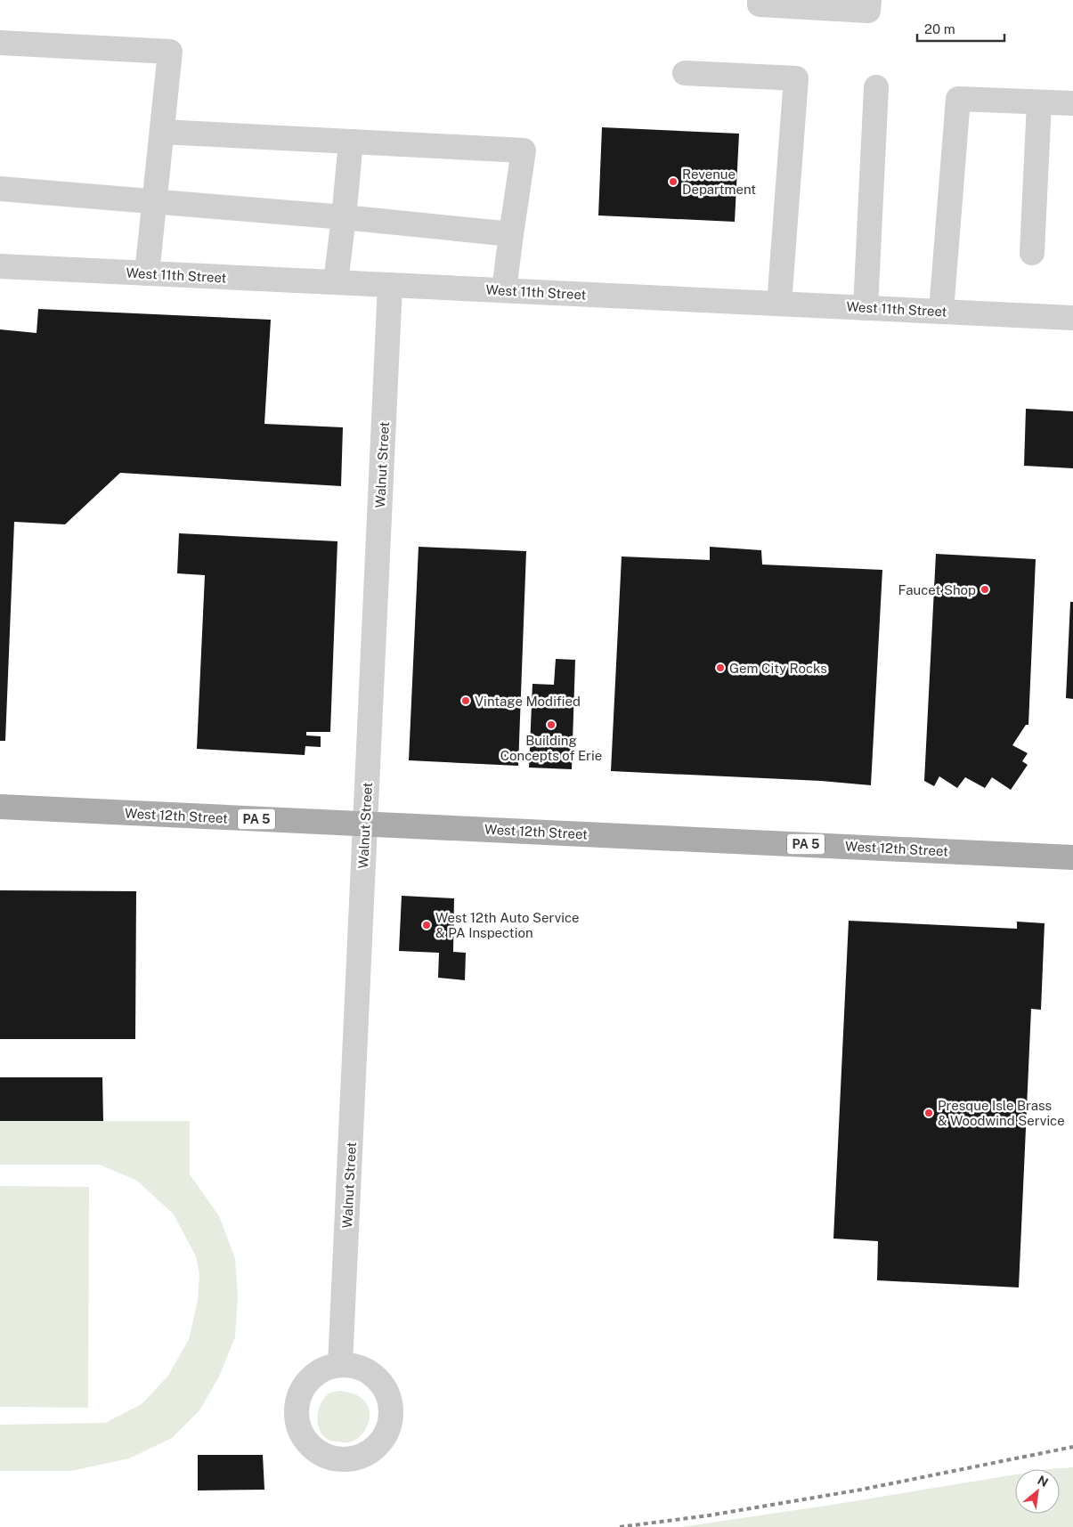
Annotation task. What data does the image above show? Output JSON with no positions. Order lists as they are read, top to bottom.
{
  "streets": {
    "main road": ["West 12th Street", "PA 5"],
    "street": ["West 11th Street", "Walnut Street"]
  },
  "crossings": [
    ["West 11th Street", "Walnut Street"],
    ["Walnut Street", "West 12th Street"]
  ],
  "places": [
    "Revenue Department",
    "Faucet Shop",
    "Gem City Rocks",
    "Vintage Modified",
    "Building Concepts of Erie",
    "West 12th Auto Service & PA Inspection",
    "Presque Isle Brass & Woodwind Service"
  ],
  "scale_bar": "20 m",
  "north": "top right"
}
